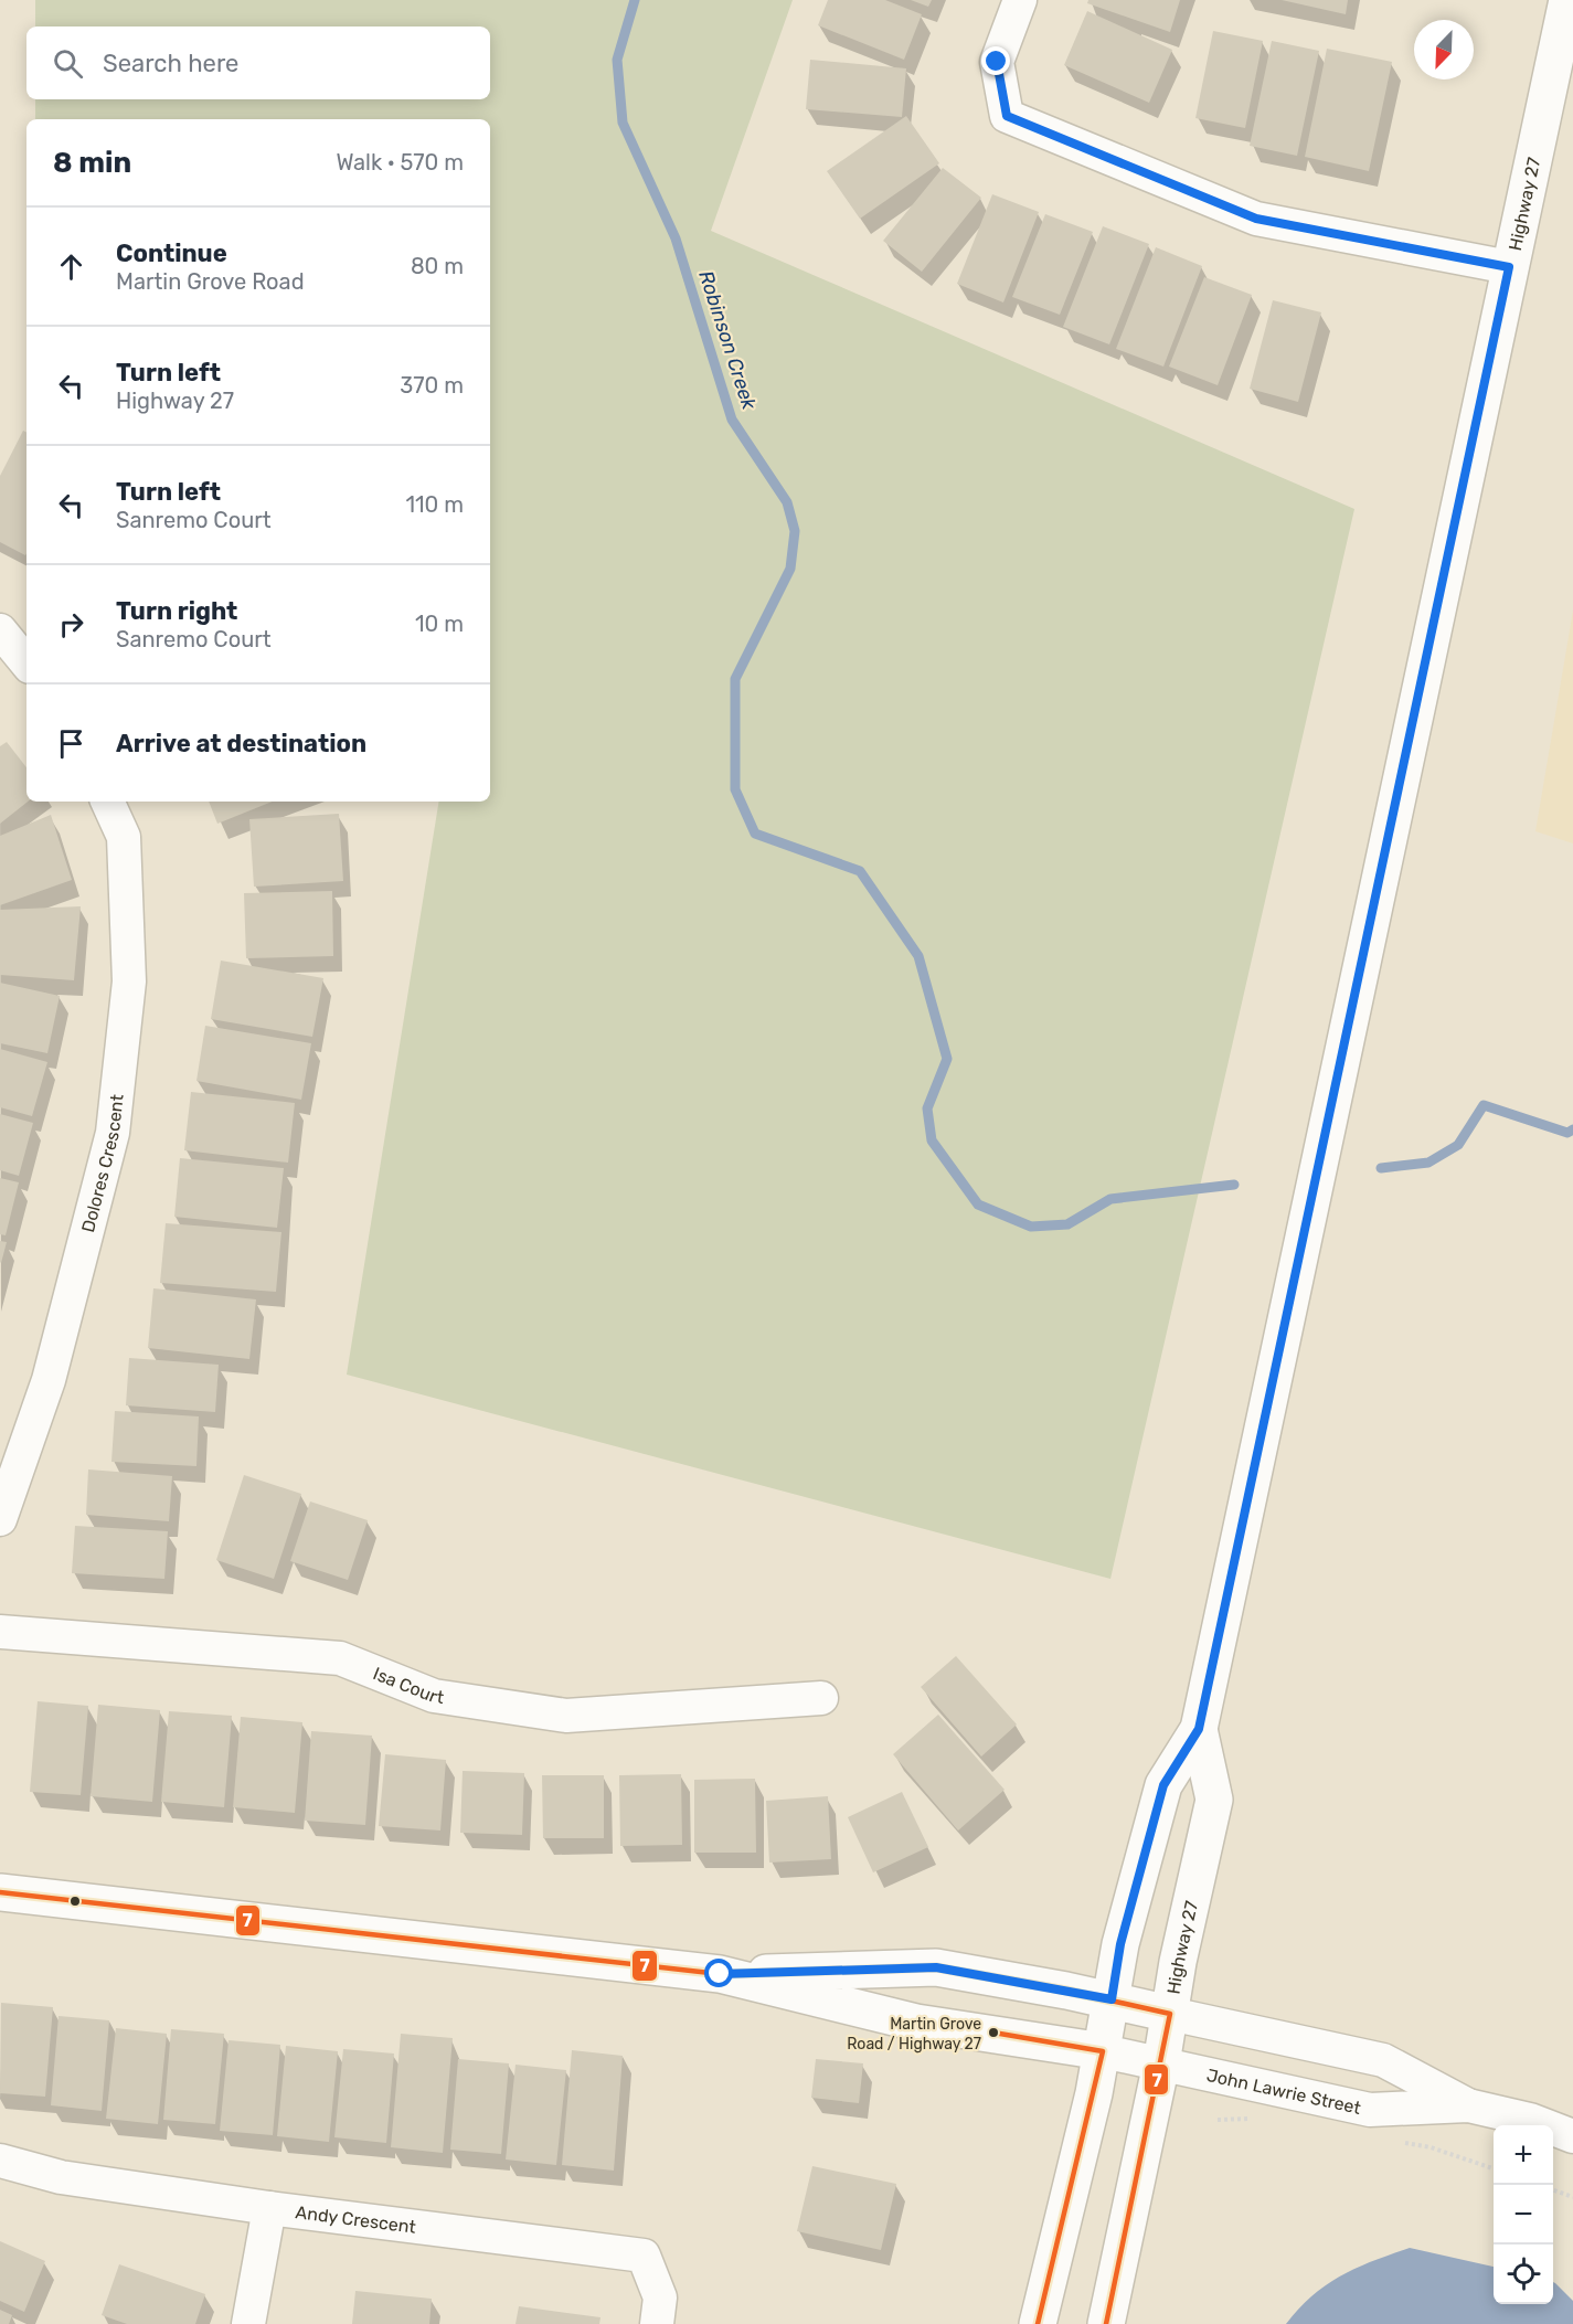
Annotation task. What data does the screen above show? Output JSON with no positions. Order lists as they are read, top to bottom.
{
  "streets": {
    "main road": ["Highway 27"],
    "street": [
      "Dolores Crescent",
      "Isa Court",
      "John Lawrie Street",
      "Andy Crescent"
    ]
  },
  "crossings": [
    ["Highway 27", "John Lawrie Street"]
  ],
  "water": ["Robinson Creek"],
  "places": ["Martin Grove Road / Highway 27"],
  "lines": ["transit line 7"],
  "north": "bottom left",
  "page": {
    "search": "Search here",
    "heading": ["8 min", "Walk · 570 m"],
    "list": [
      ["Continue", "Martin Grove Road", "80 m"],
      ["Turn left", "Highway 27", "370 m"],
      ["Turn left", "Sanremo Court", "110 m"],
      ["Turn right", "Sanremo Court", "10 m"],
      "Arrive at destination"
    ],
    "map_buttons": ["+", "−"]
  }
}
